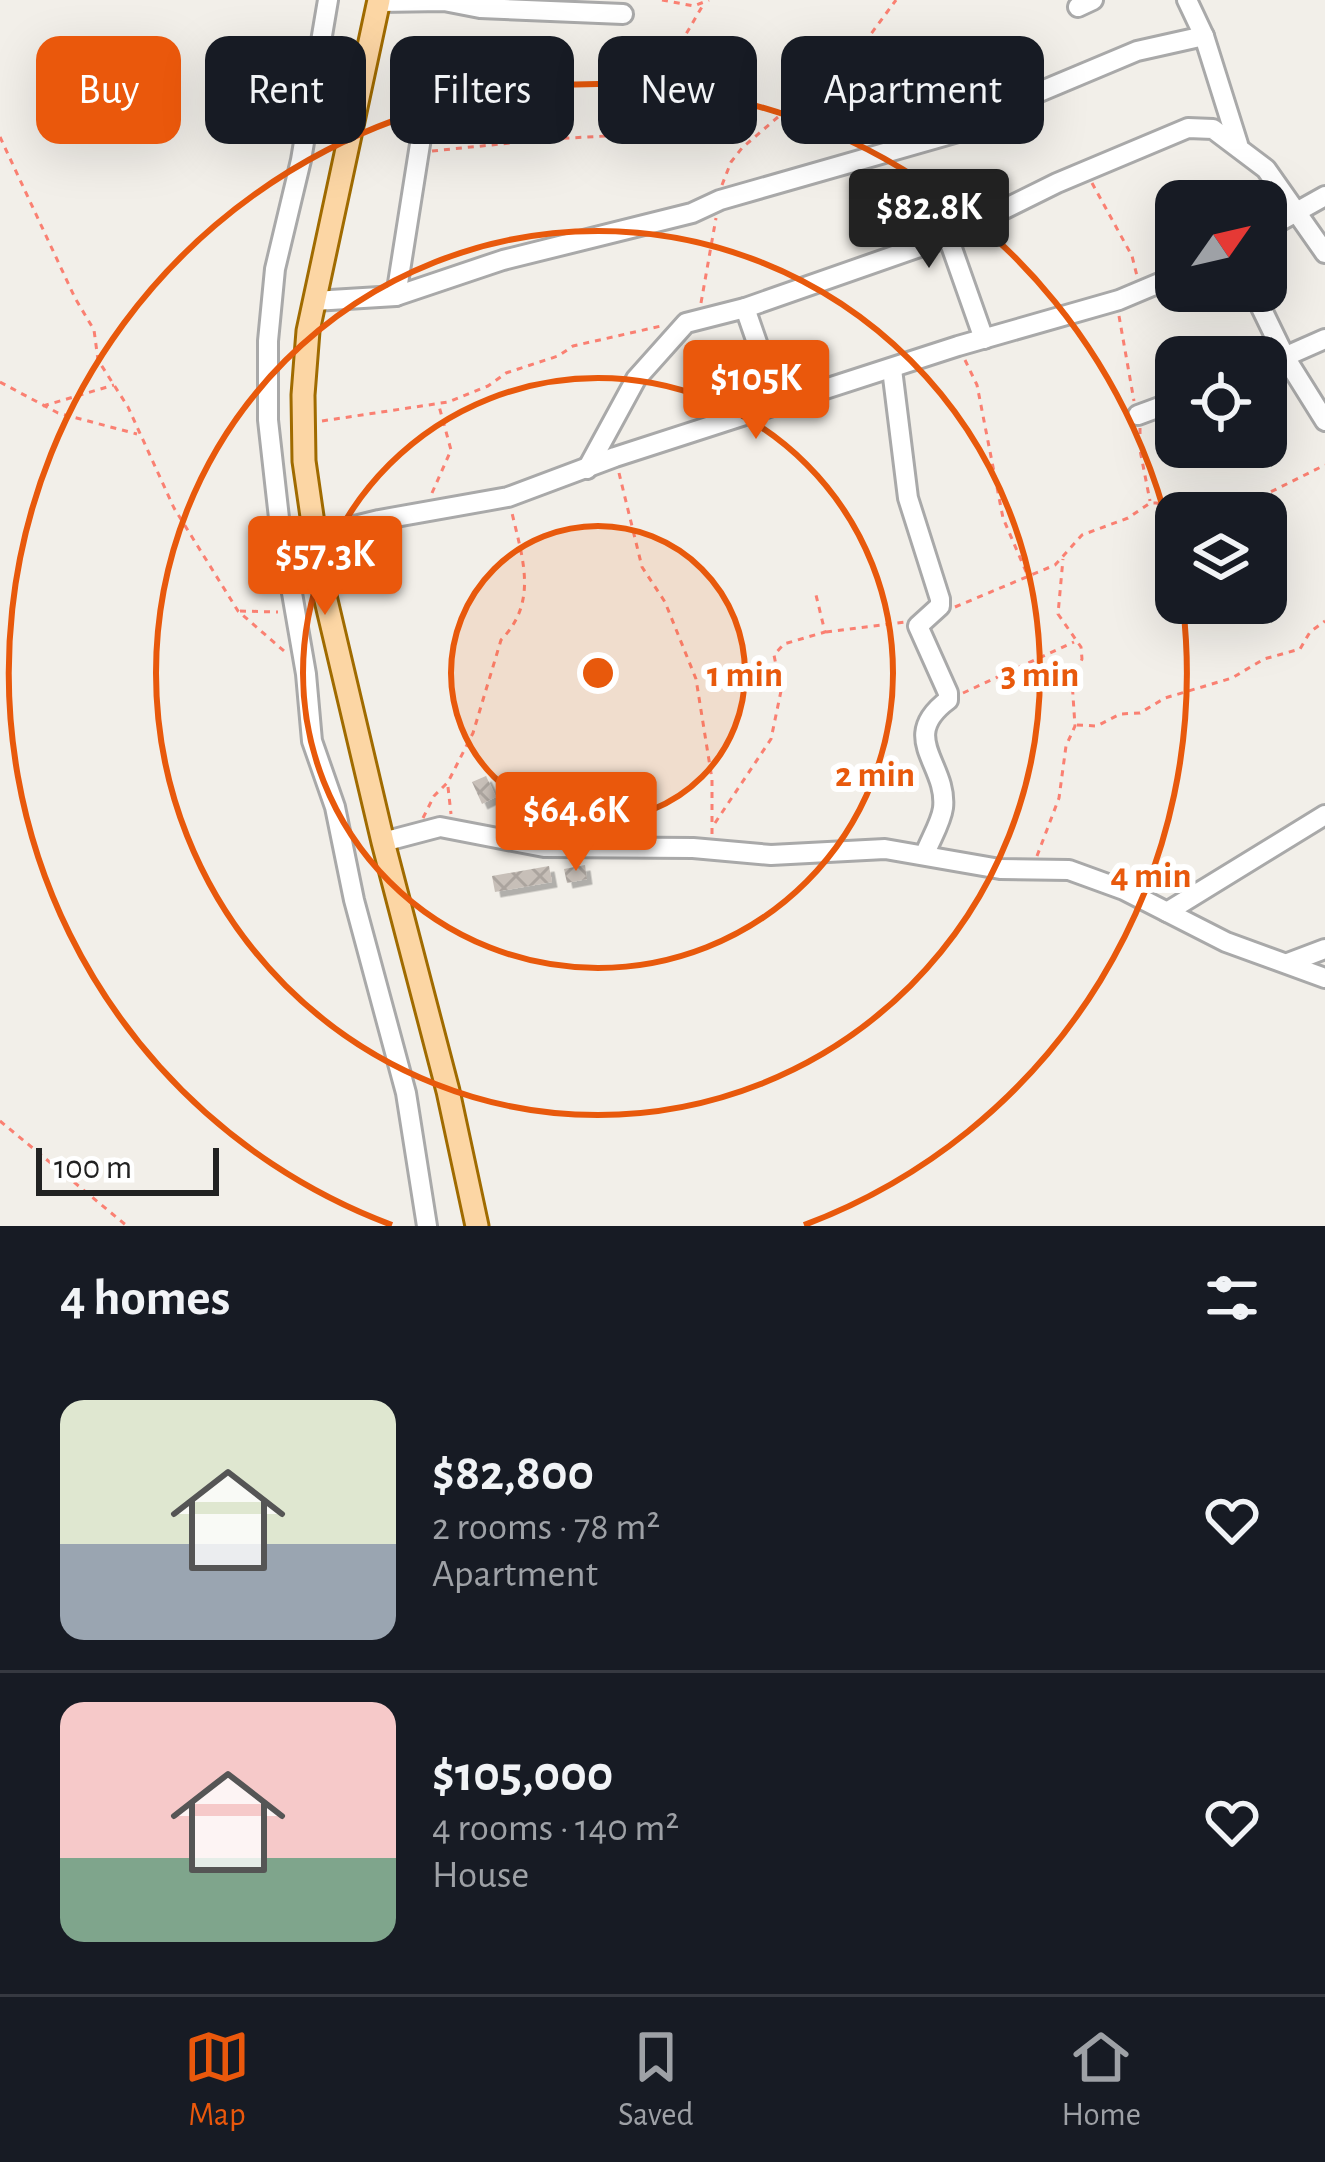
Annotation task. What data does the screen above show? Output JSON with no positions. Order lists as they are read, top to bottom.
{
  "scale_bar": "100 m",
  "north": "top right",
  "page": {
    "chip": [
      "Buy",
      "Rent",
      "Filters",
      "New",
      "Apartment"
    ],
    "price": [
      "$82.8K",
      "$105K",
      "$57.3K",
      "$64.6K"
    ],
    "scale": "100 m",
    "heading": "4 homes",
    "list": [
      {
        "name": "$82,800",
        "note": "2 rooms · 78 m² · Apartment"
      },
      {
        "name": "$105,000",
        "note": "4 rooms · 140 m² · House"
      }
    ],
    "tabs": ["Map", "Saved", "Home"]
  },
  "rings": [
    "1 min",
    "3 min",
    "2 min",
    "4 min"
  ]
}
